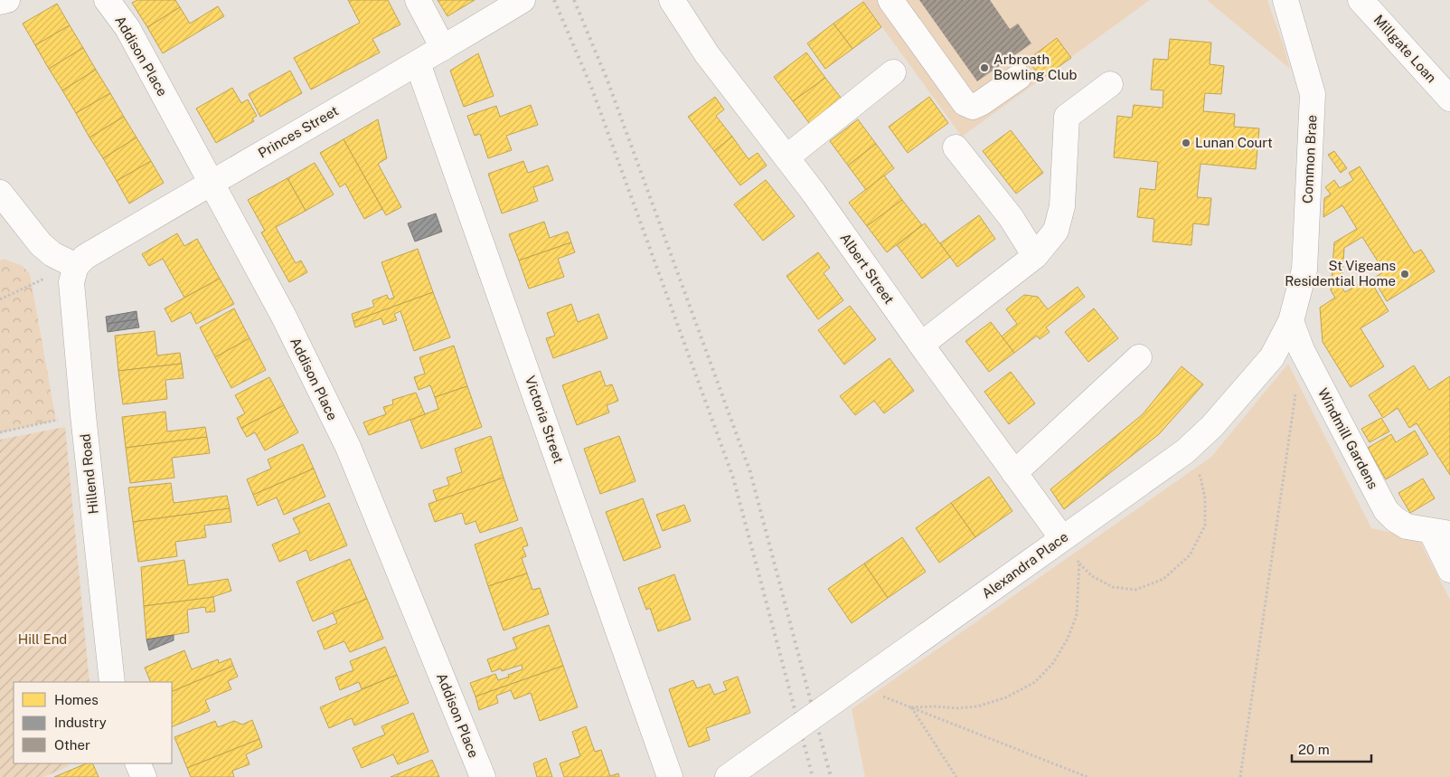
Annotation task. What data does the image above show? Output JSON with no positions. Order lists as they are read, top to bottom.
{
  "streets": {
    "street": [
      "Millgate Loan",
      "Addison Place",
      "Princes Street",
      "Common Brae",
      "Albert Street",
      "Victoria Street",
      "Windmill Gardens",
      "Hillend Road",
      "Alexandra Place"
    ]
  },
  "crossings": [
    ["Addison Place", "Princes Street"],
    ["Princes Street", "Victoria Street"],
    ["Princes Street", "Hillend Road"],
    ["Common Brae", "Windmill Gardens"],
    ["Common Brae", "Alexandra Place"],
    ["Albert Street", "Alexandra Place"],
    ["Windmill Gardens", "Alexandra Place"]
  ],
  "parks": ["Hill End"],
  "places": ["Arbroath Bowling Club", "Lunan Court", "St Vigeans Residential Home"],
  "legend": ["Homes", "Industry", "Other"],
  "scale_bar": "20 m"
}
